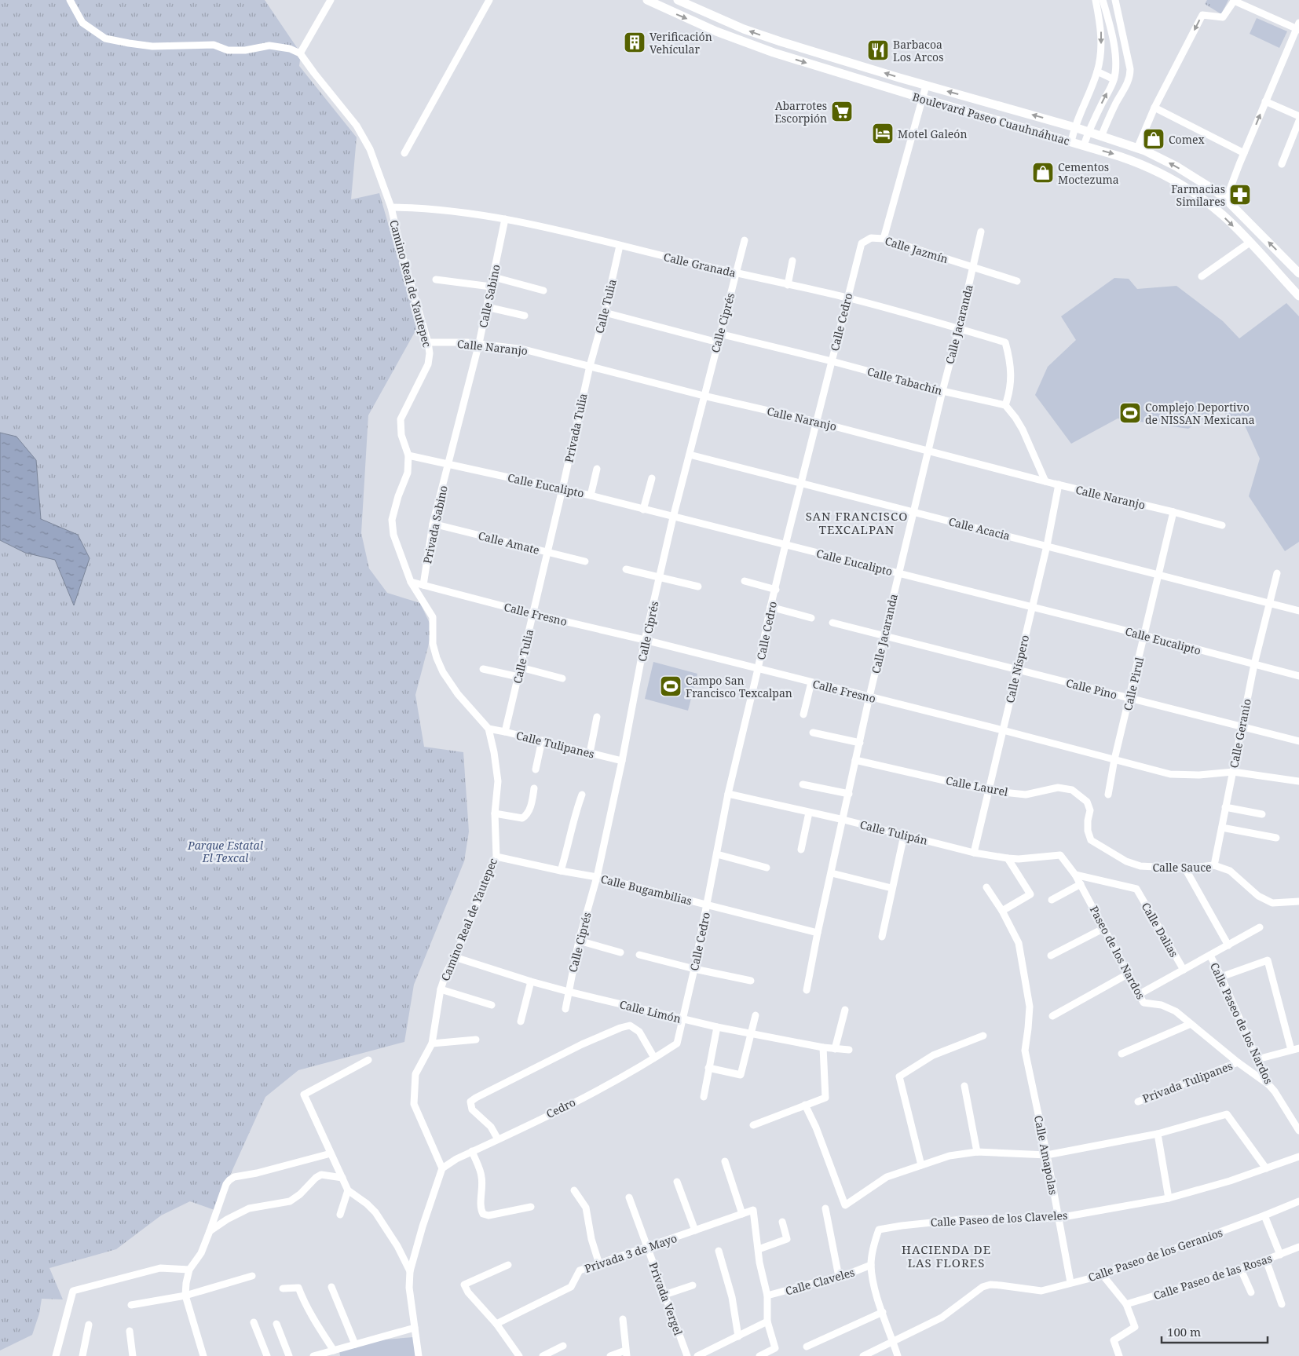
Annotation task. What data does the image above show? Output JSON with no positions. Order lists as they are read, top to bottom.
{
  "streets": {
    "main road": ["Boulevard Paseo Cuauhnáhuac"],
    "street": [
      "Calle Jazmín",
      "Calle Granada",
      "Camino Real de Yautepec",
      "Calle Sabino",
      "Calle Tulia",
      "Calle Cedro",
      "Calle Ciprés",
      "Calle Jacaranda",
      "Calle Naranjo",
      "Calle Tabachín",
      "Privada Tulia",
      "Calle Eucalipto",
      "Privada Sabino",
      "Calle Acacia",
      "Calle Amate",
      "Calle Fresno",
      "Calle Níspero",
      "Calle Pirul",
      "Calle Pino",
      "Calle Geranio",
      "Calle Tulipanes",
      "Calle Laurel",
      "Calle Tulipán",
      "Calle Sauce",
      "Calle Bugambilias",
      "Calle Dalias",
      "Paseo de los Nardos",
      "Calle Limón",
      "Calle Paseo de los Nardos",
      "Privada Tulipanes",
      "Cedro",
      "Calle Amapolas",
      "Calle Paseo de los Claveles",
      "Privada 3 de Mayo",
      "Calle Paseo de los Geranios",
      "Calle Paseo de las Rosas",
      "Calle Claveles",
      "Privada Vergel"
    ]
  },
  "crossings": [
    ["Calle Jazmín", "Calle Cedro"],
    ["Calle Jazmín", "Calle Jacaranda"],
    ["Calle Granada", "Camino Real de Yautepec"],
    ["Calle Granada", "Calle Sabino"],
    ["Calle Granada", "Calle Tulia"],
    ["Calle Granada", "Calle Cedro"],
    ["Calle Granada", "Calle Ciprés"],
    ["Calle Granada", "Calle Jacaranda"],
    ["Calle Granada", "Calle Tabachín"],
    ["Camino Real de Yautepec", "Calle Naranjo"],
    ["Camino Real de Yautepec", "Calle Eucalipto"],
    ["Camino Real de Yautepec", "Calle Fresno"],
    ["Camino Real de Yautepec", "Calle Tulipanes"],
    ["Camino Real de Yautepec", "Calle Bugambilias"],
    ["Camino Real de Yautepec", "Calle Limón"],
    ["Camino Real de Yautepec", "Cedro"],
    ["Calle Sabino", "Calle Naranjo"],
    ["Calle Sabino", "Calle Eucalipto"],
    ["Calle Sabino", "Privada Sabino"],
    ["Calle Tulia", "Calle Naranjo"],
    ["Calle Tulia", "Privada Tulia"],
    ["Calle Tulia", "Calle Eucalipto"],
    ["Calle Tulia", "Calle Amate"],
    ["Calle Tulia", "Calle Fresno"],
    ["Calle Tulia", "Calle Tulipanes"],
    ["Calle Cedro", "Calle Naranjo"],
    ["Calle Cedro", "Calle Tabachín"],
    ["Calle Cedro", "Calle Eucalipto"],
    ["Calle Cedro", "Calle Acacia"],
    ["Calle Cedro", "Calle Fresno"],
    ["Calle Cedro", "Calle Tulipán"],
    ["Calle Cedro", "Calle Bugambilias"],
    ["Calle Cedro", "Calle Limón"],
    ["Calle Cedro", "Cedro"],
    ["Calle Ciprés", "Calle Naranjo"],
    ["Calle Ciprés", "Calle Tabachín"],
    ["Calle Ciprés", "Calle Eucalipto"],
    ["Calle Ciprés", "Calle Acacia"],
    ["Calle Ciprés", "Calle Fresno"],
    ["Calle Ciprés", "Calle Tulipanes"],
    ["Calle Ciprés", "Calle Bugambilias"],
    ["Calle Ciprés", "Calle Limón"],
    ["Calle Jacaranda", "Calle Naranjo"],
    ["Calle Jacaranda", "Calle Tabachín"],
    ["Calle Jacaranda", "Calle Eucalipto"],
    ["Calle Jacaranda", "Calle Acacia"],
    ["Calle Jacaranda", "Calle Fresno"],
    ["Calle Jacaranda", "Calle Pino"],
    ["Calle Jacaranda", "Calle Laurel"],
    ["Calle Jacaranda", "Calle Tulipán"],
    ["Calle Jacaranda", "Calle Bugambilias"],
    ["Calle Naranjo", "Privada Tulia"],
    ["Calle Naranjo", "Calle Níspero"],
    ["Calle Naranjo", "Calle Pirul"],
    ["Privada Tulia", "Calle Eucalipto"],
    ["Calle Eucalipto", "Privada Sabino"],
    ["Calle Eucalipto", "Calle Níspero"],
    ["Calle Eucalipto", "Calle Pirul"],
    ["Calle Eucalipto", "Calle Geranio"],
    ["Privada Sabino", "Calle Amate"],
    ["Privada Sabino", "Calle Fresno"],
    ["Calle Acacia", "Calle Níspero"],
    ["Calle Acacia", "Calle Pirul"],
    ["Calle Acacia", "Calle Geranio"],
    ["Calle Fresno", "Calle Níspero"],
    ["Calle Fresno", "Calle Pirul"],
    ["Calle Fresno", "Calle Geranio"],
    ["Calle Níspero", "Calle Pino"],
    ["Calle Níspero", "Calle Laurel"],
    ["Calle Níspero", "Calle Tulipán"],
    ["Calle Pirul", "Calle Pino"],
    ["Calle Pino", "Calle Geranio"],
    ["Calle Geranio", "Calle Sauce"],
    ["Calle Laurel", "Calle Sauce"],
    ["Calle Tulipán", "Paseo de los Nardos"],
    ["Calle Dalias", "Paseo de los Nardos"],
    ["Paseo de los Nardos", "Calle Paseo de los Nardos"],
    ["Paseo de los Nardos", "Privada Tulipanes"],
    ["Calle Amapolas", "Calle Paseo de los Claveles"],
    ["Calle Amapolas", "Calle Paseo de los Geranios"],
    ["Calle Paseo de los Claveles", "Calle Paseo de los Geranios"],
    ["Calle Paseo de los Claveles", "Calle Claveles"],
    ["Privada 3 de Mayo", "Privada Vergel"]
  ],
  "districts": ["SAN FRANCISCO TEXCALPAN", "HACIENDA DE LAS FLORES"],
  "parks": ["Parque Estatal El Texcal"],
  "places": {
    "building": ["Verificación Vehícular"],
    "restaurant": ["Barbacoa Los Arcos"],
    "supermarket": ["Abarrotes Escorpión"],
    "hotel": ["Motel Galeón"],
    "shop": ["Comex", "Cementos Moctezuma"],
    "pharmacy": ["Farmacias Similares"],
    "sports": ["Complejo Deportivo de NISSAN Mexicana", "Campo San Francisco Texcalpan"]
  },
  "scale_bar": "100 m"
}
